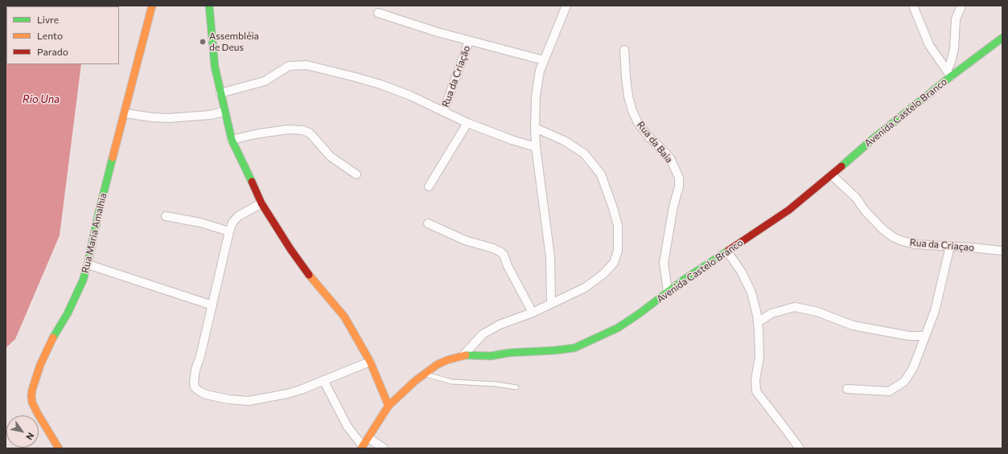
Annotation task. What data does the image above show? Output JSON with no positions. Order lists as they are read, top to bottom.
{
  "streets": {
    "street": [
      "Rua da Criação",
      "Avenida Castelo Branco",
      "Rua da Baia",
      "Rua Maria Amalhia",
      "Rua da Criaçao"
    ]
  },
  "crossings": [
    ["Avenida Castelo Branco", "Rua da Baia"],
    ["Avenida Castelo Branco", "Rua da Criaçao"]
  ],
  "water": ["Rio Una"],
  "places": ["Assembléia de Deus"],
  "legend": ["Livre", "Lento", "Parado"],
  "north": "bottom right"
}
